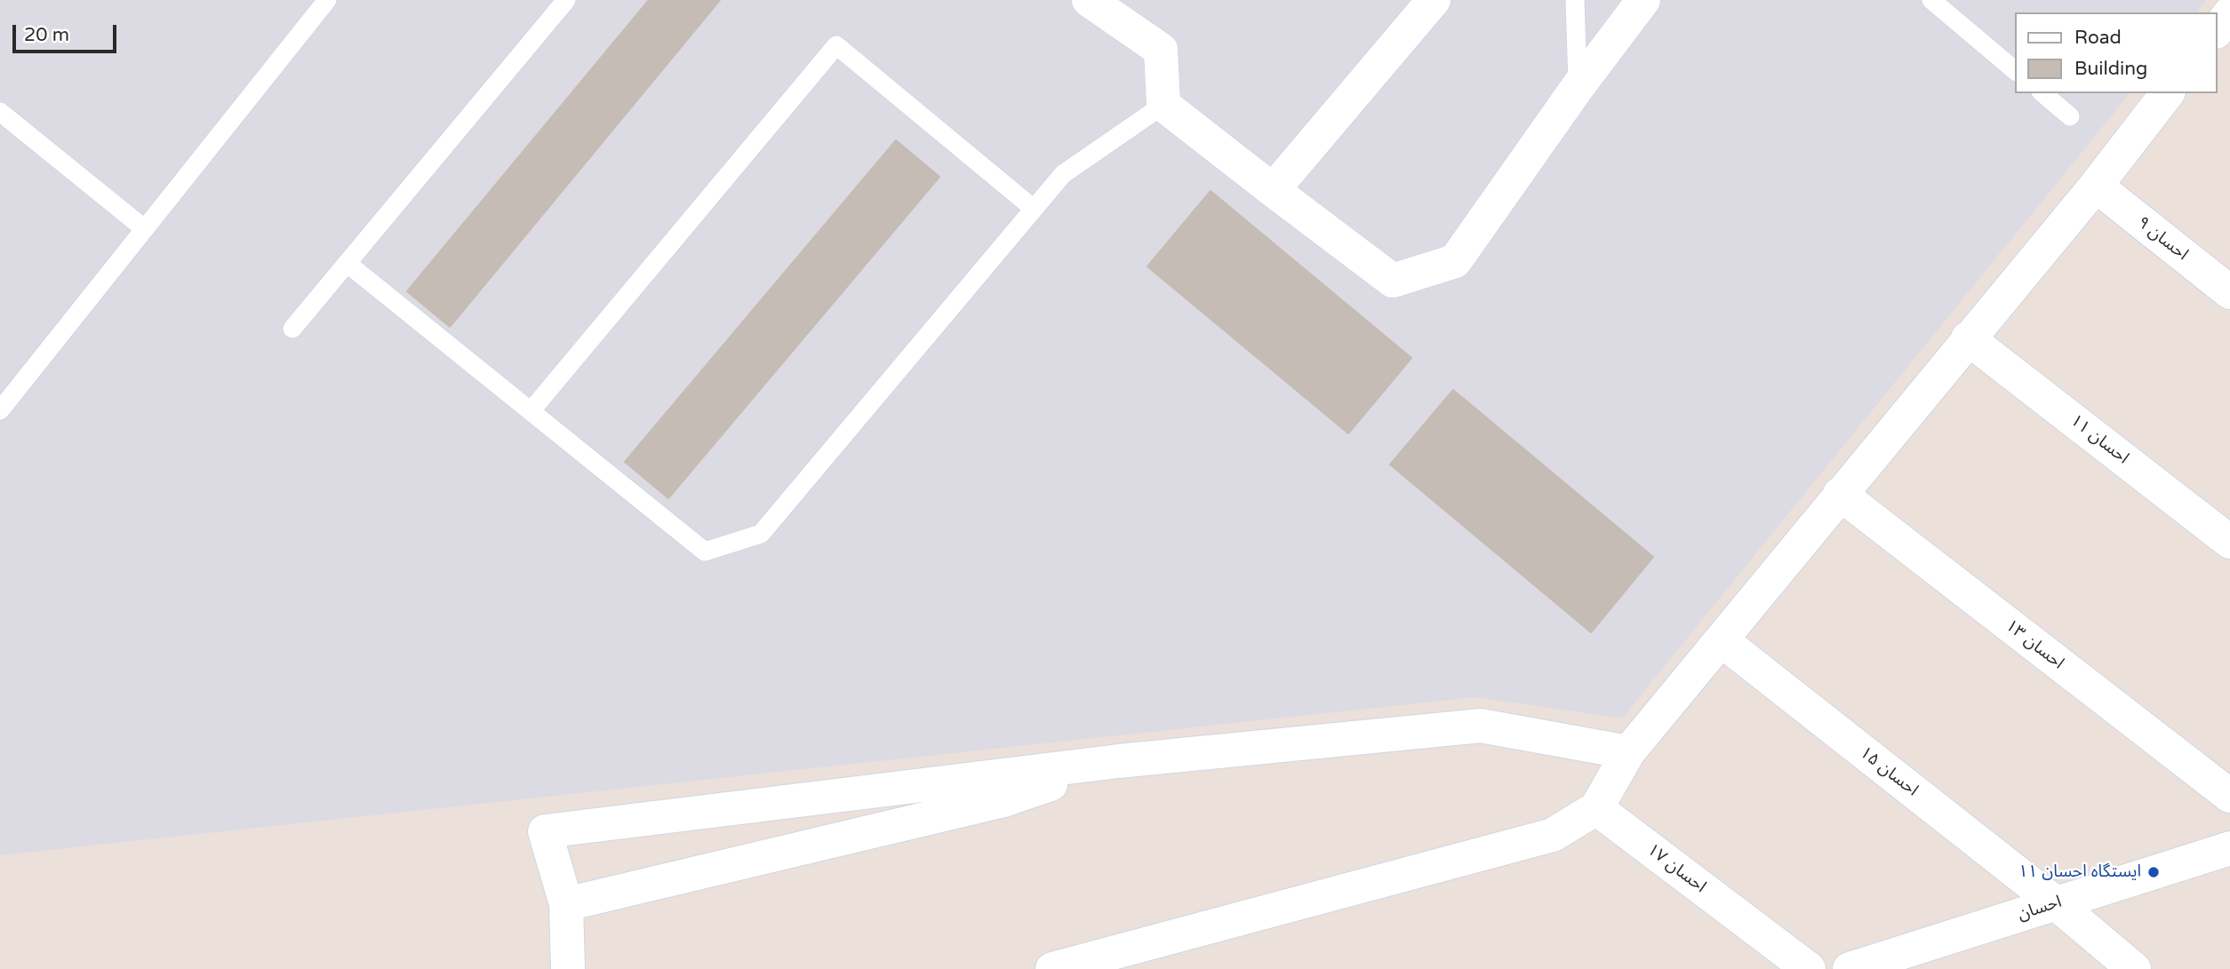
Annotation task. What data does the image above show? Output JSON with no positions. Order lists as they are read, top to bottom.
{
  "streets": {
    "street": [
      "احسان ۹",
      "احسان ۱۱",
      "احسان ۱۳",
      "احسان ۱۵",
      "احسان ۱۷",
      "احسان"
    ]
  },
  "crossings": [
    ["احسان ۱۵", "احسان"]
  ],
  "places": ["ایستگاه احسان ۱۱"],
  "legend": ["Road", "Building"],
  "scale_bar": "20 m"
}
